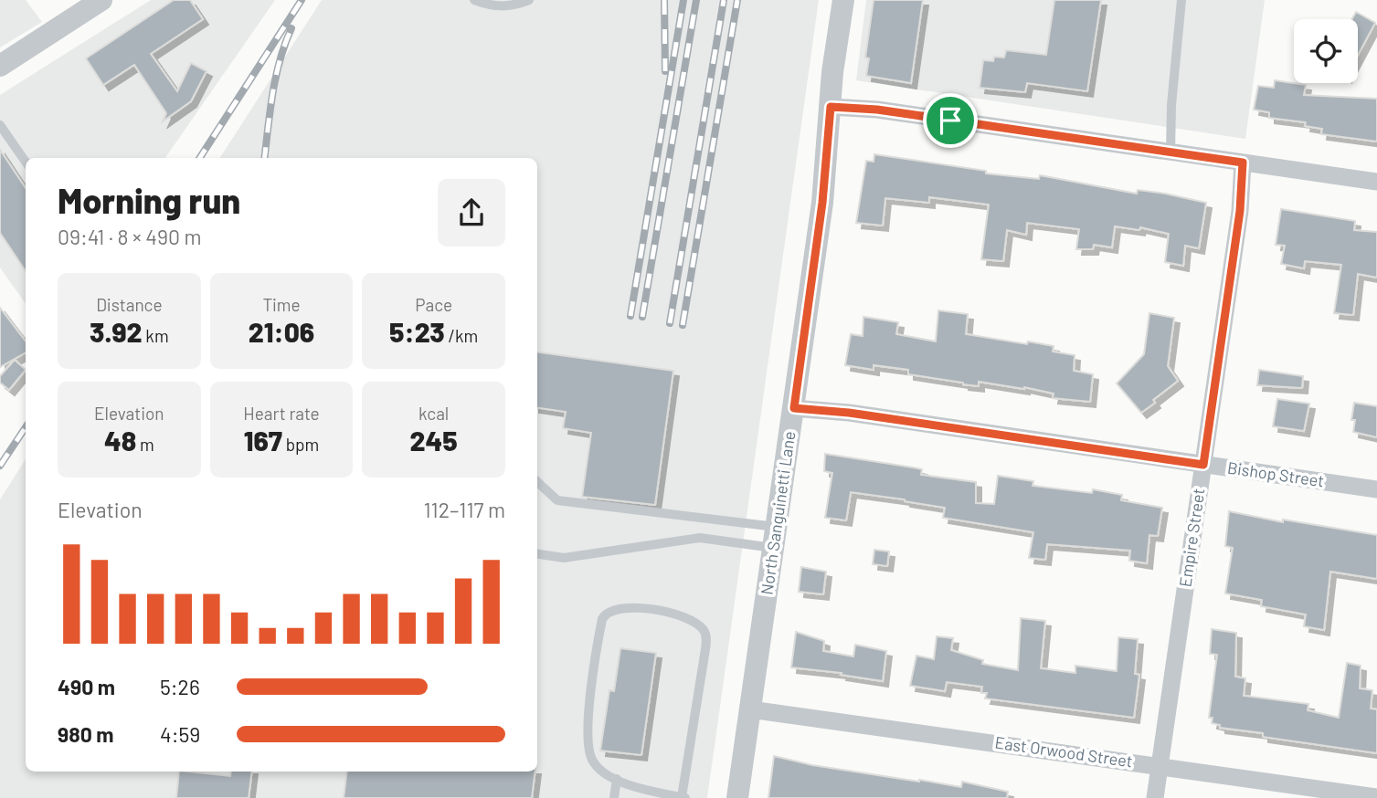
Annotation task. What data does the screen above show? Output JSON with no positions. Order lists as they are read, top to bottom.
{
  "streets": {
    "street": [
      "Bishop Street",
      "North Sanguinetti Lane",
      "Empire Street",
      "East Orwood Street"
    ]
  },
  "crossings": [
    ["Bishop Street", "North Sanguinetti Lane"],
    ["Bishop Street", "Empire Street"],
    ["North Sanguinetti Lane", "East Orwood Street"],
    ["Empire Street", "East Orwood Street"]
  ],
  "page": {
    "heading": ["Morning run", "09:41 · 8 × 490 m"],
    "stats": [
      ["Distance", "3.92 km"],
      ["Time", "21:06"],
      ["Pace", "5:23 /km"],
      ["Elevation", "48 m"],
      ["Heart rate", "167 bpm"],
      ["kcal", "245"]
    ],
    "chart": ["Elevation", "112–117 m"],
    "list": [
      {
        "name": "490 m",
        "note": "5:26"
      },
      {
        "name": "980 m",
        "note": "4:59"
      }
    ]
  }
}
